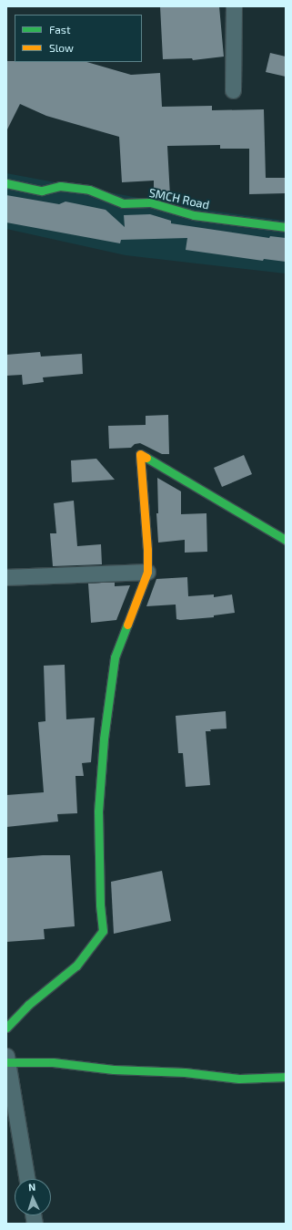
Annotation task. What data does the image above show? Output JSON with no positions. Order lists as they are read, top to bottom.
{
  "streets": {
    "street": ["SMCH Road"]
  },
  "legend": ["Fast", "Slow"],
  "north": "top"
}
